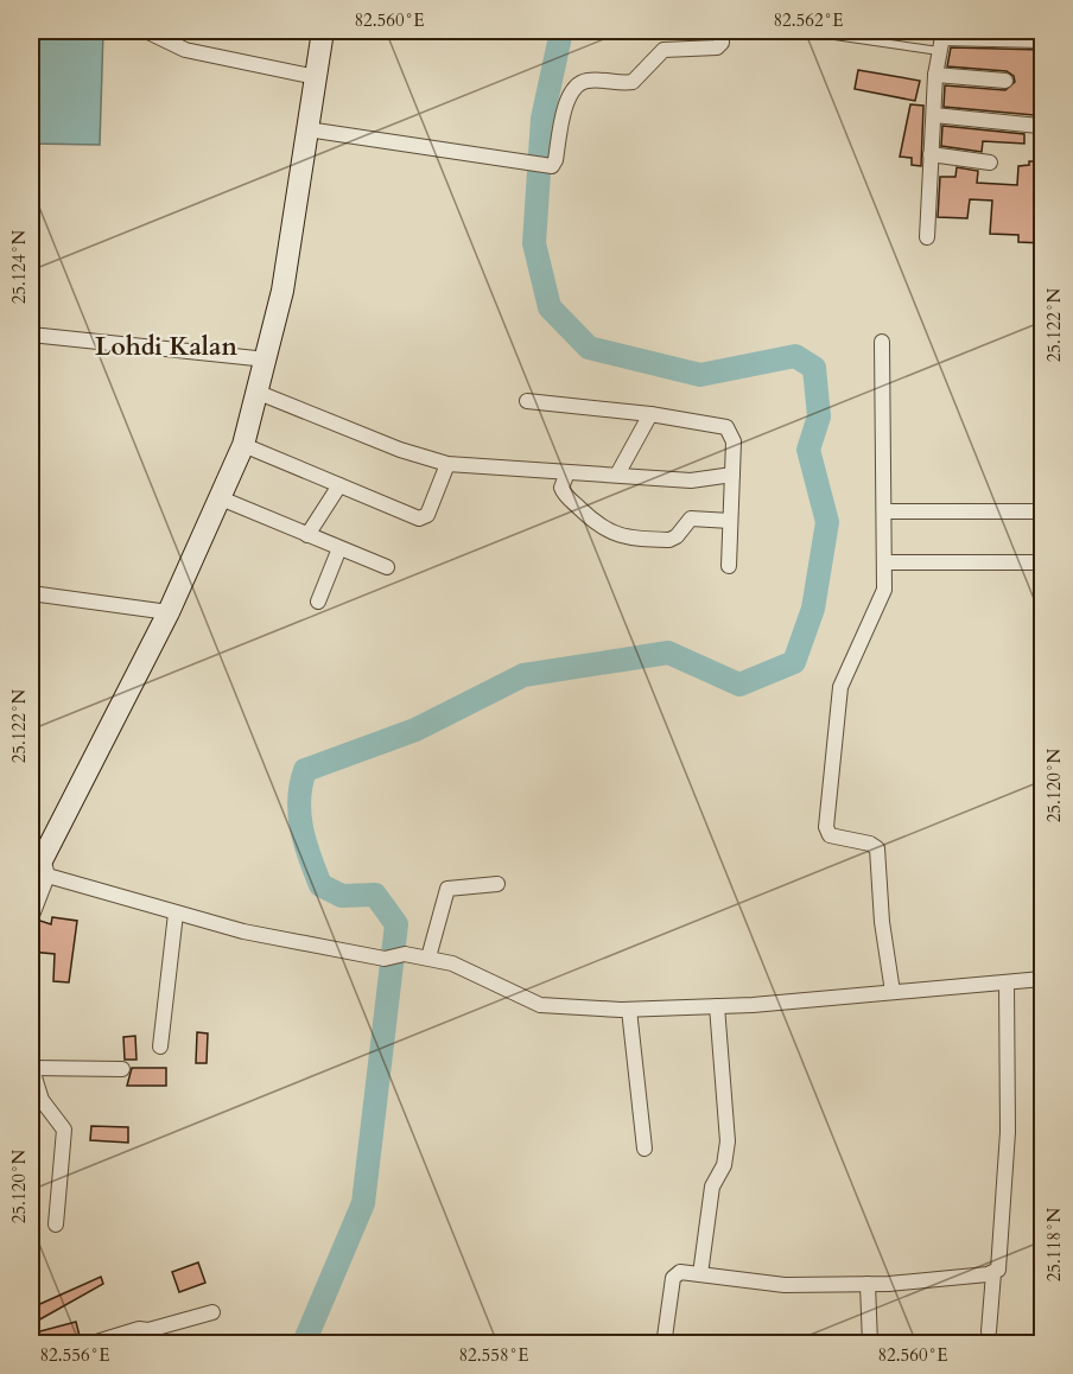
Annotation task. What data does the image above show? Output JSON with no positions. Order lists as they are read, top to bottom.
{
  "districts": ["Lohdi Kalan"],
  "coordinates": [
    "82.560°E",
    "82.562°E",
    "25.124°N",
    "25.122°N",
    "25.120°N",
    "25.118°N",
    "82.556°E",
    "82.558°E"
  ]
}
